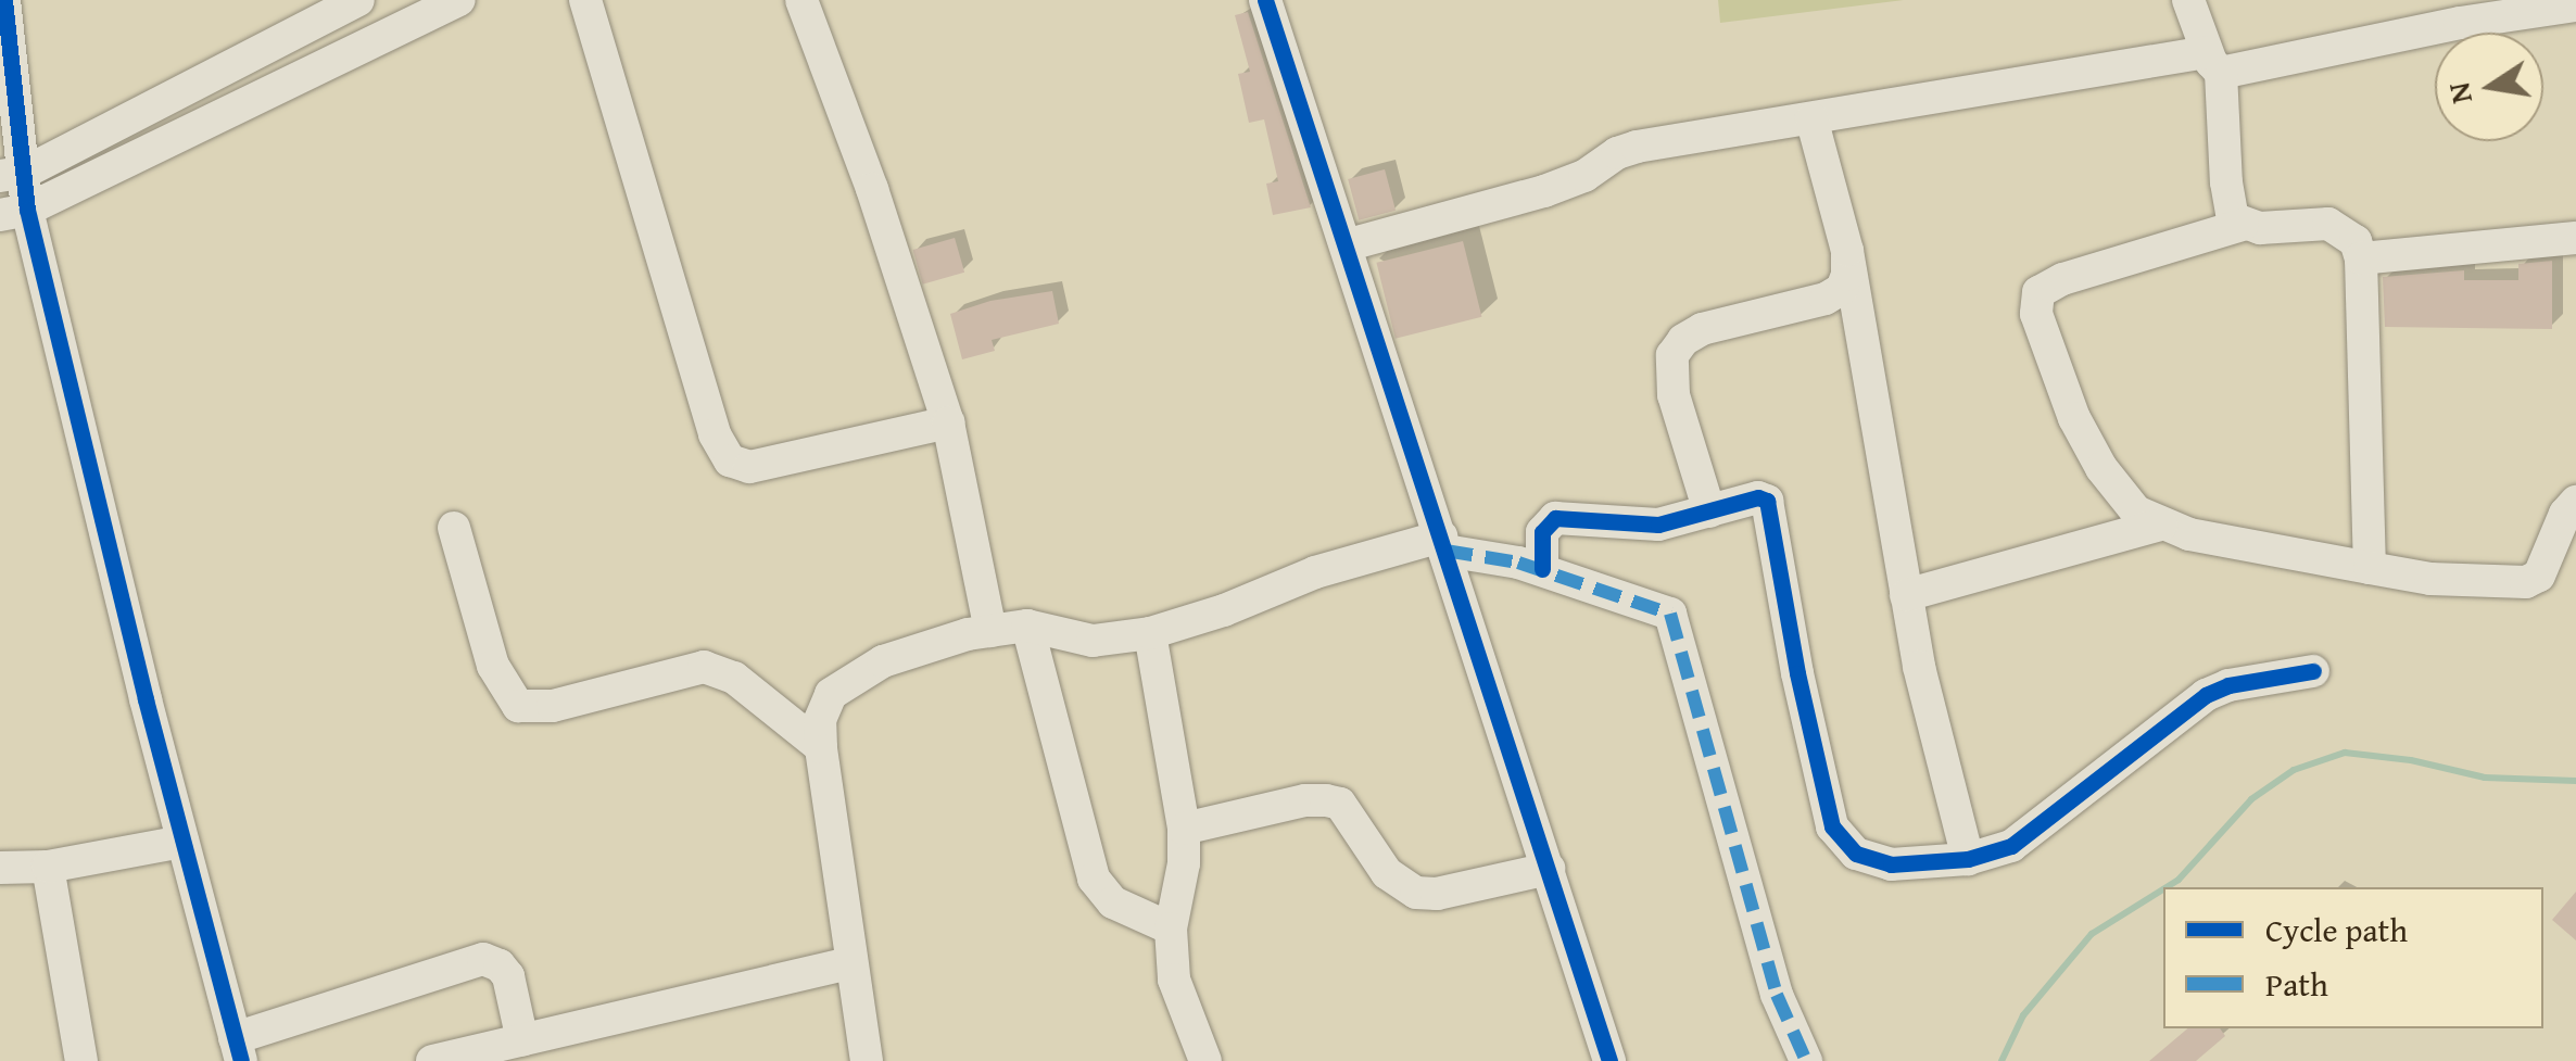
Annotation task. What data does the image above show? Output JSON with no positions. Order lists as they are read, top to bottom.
{
  "legend": ["Cycle path", "Path"],
  "north": "left"
}
